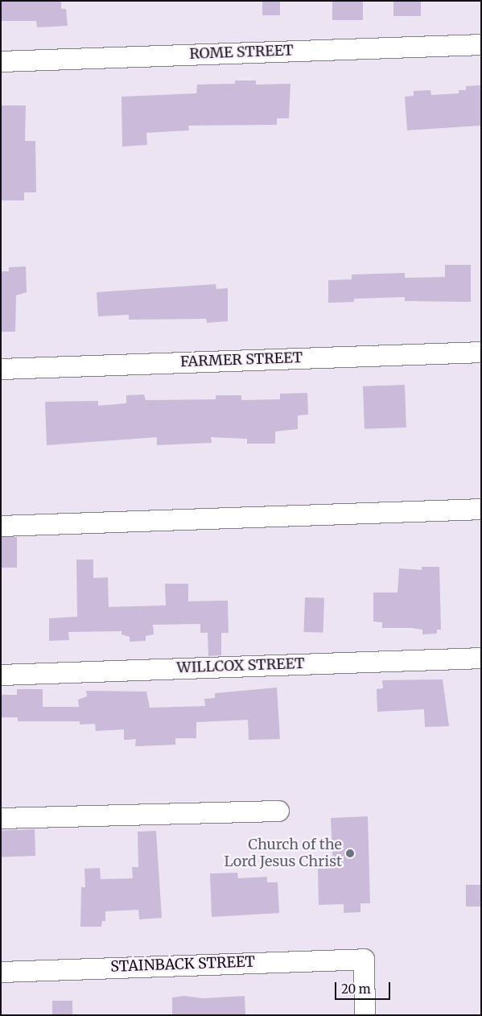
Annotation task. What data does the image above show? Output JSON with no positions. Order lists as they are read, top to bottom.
{
  "streets": {
    "street": [
      "ROME STREET",
      "FARMER STREET",
      "WILLCOX STREET",
      "STAINBACK STREET"
    ]
  },
  "places": ["Church of the Lord Jesus Christ"],
  "scale_bar": "20 m"
}
